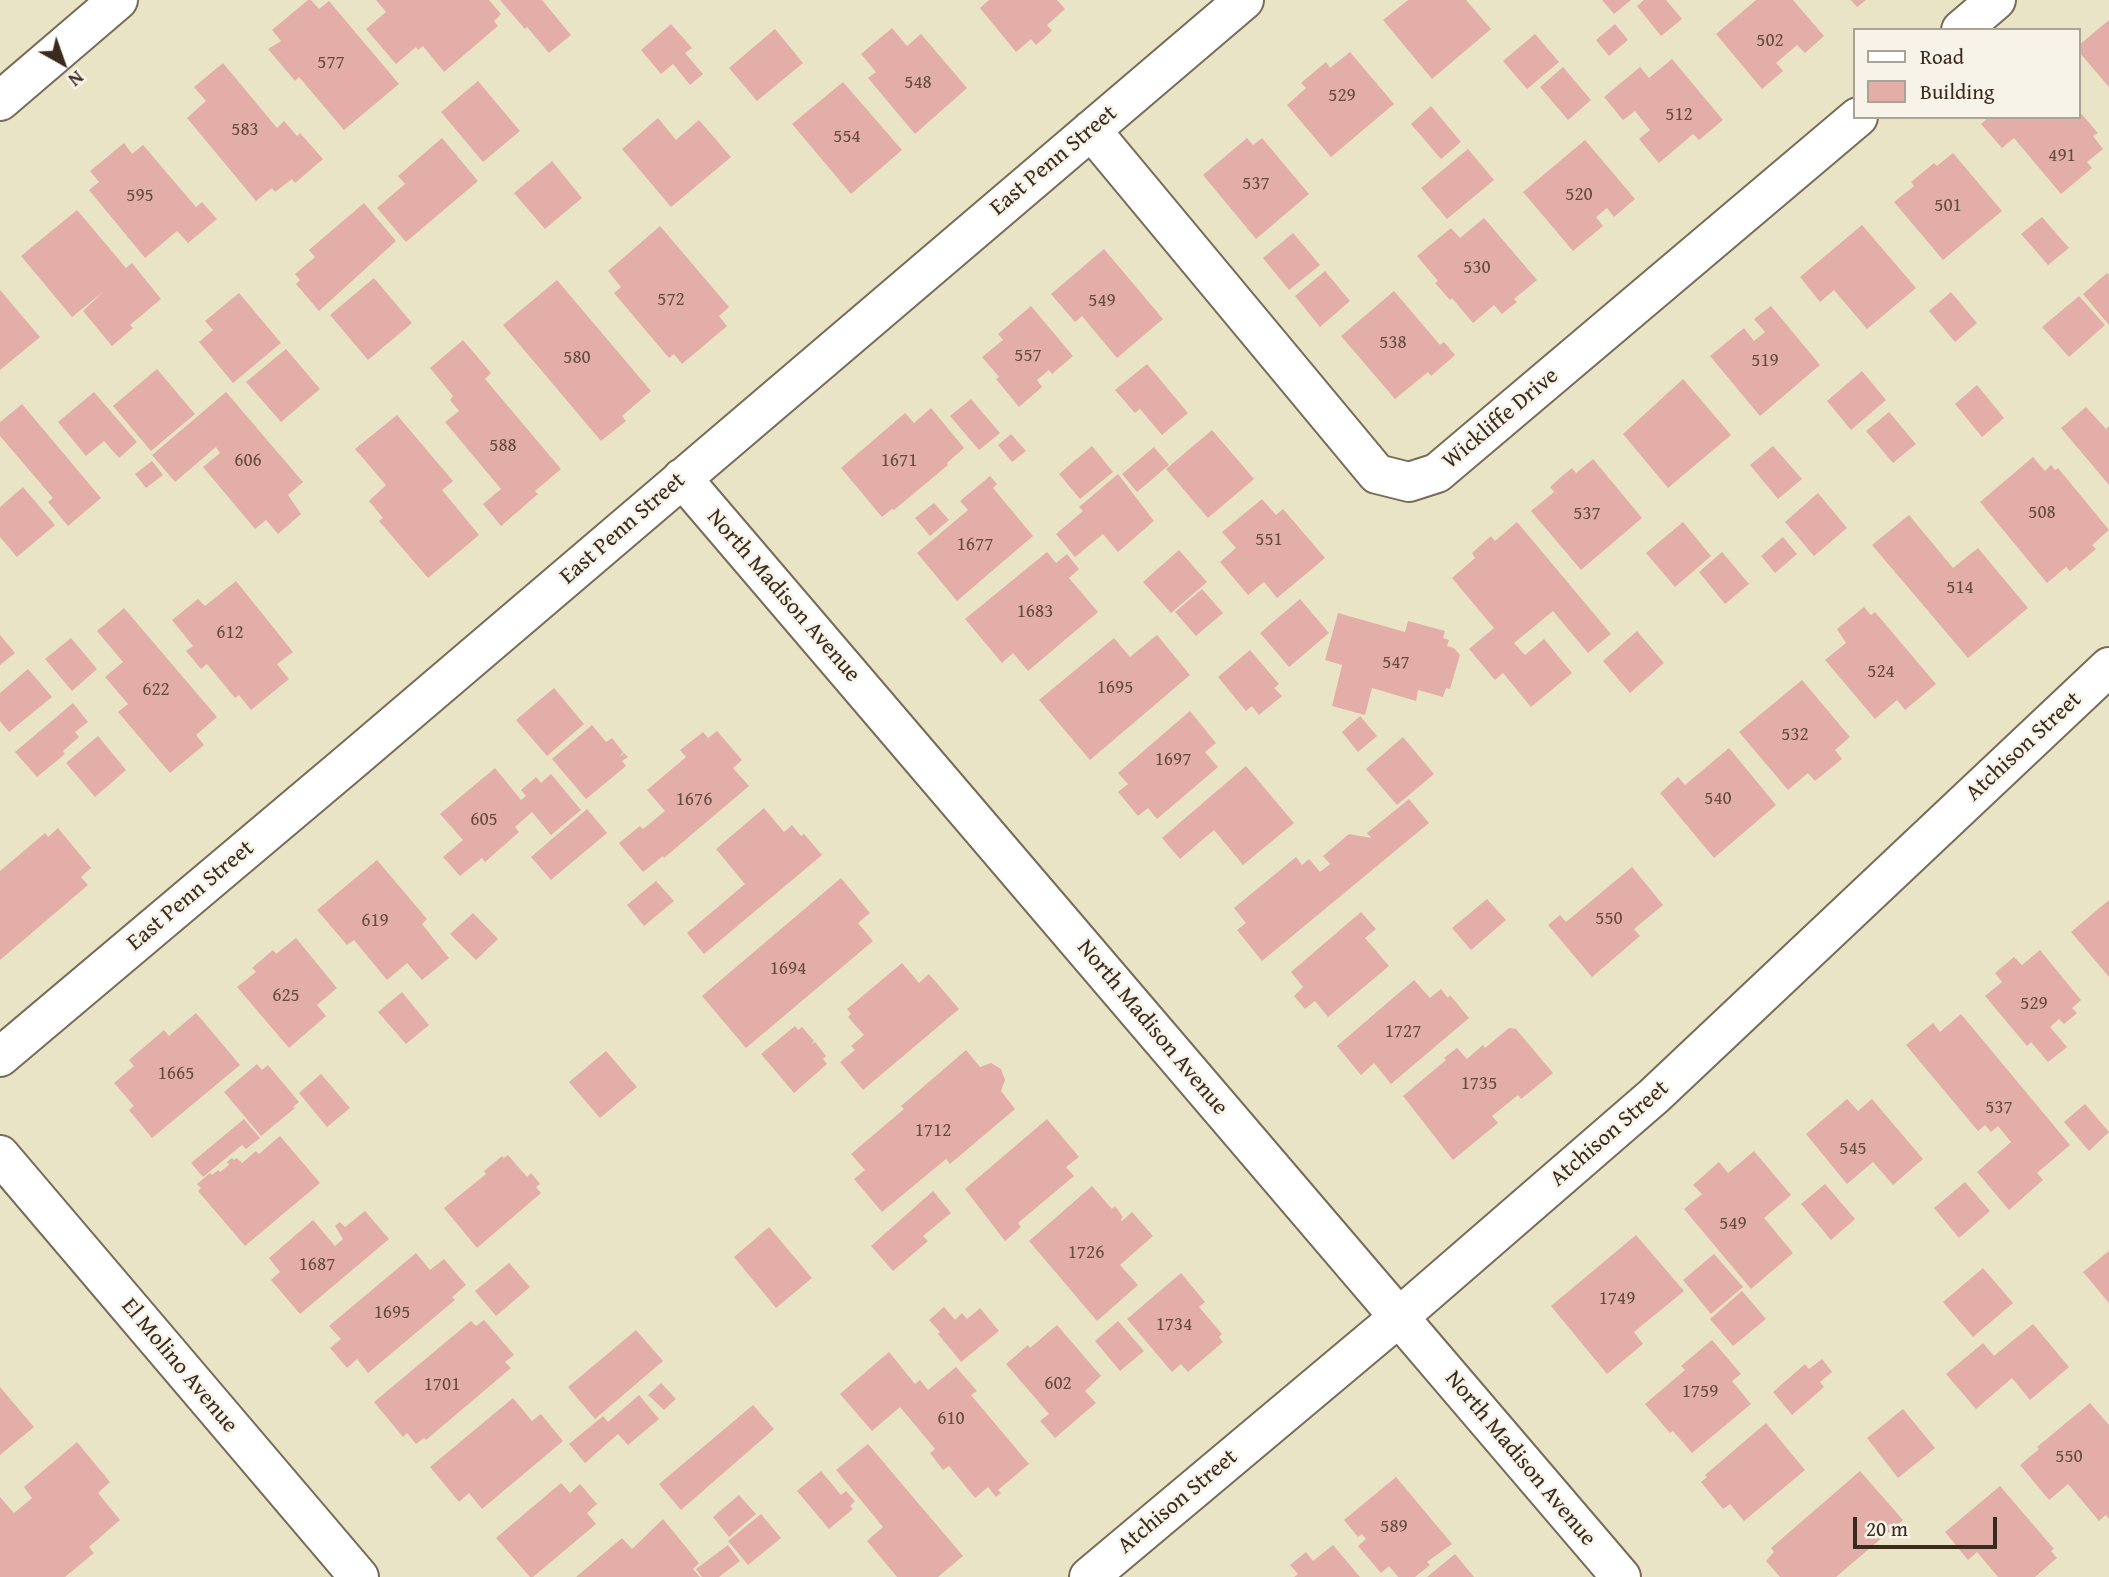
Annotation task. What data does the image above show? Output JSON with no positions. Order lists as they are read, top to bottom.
{
  "streets": {
    "street": [
      "East Penn Street",
      "Wickliffe Drive",
      "North Madison Avenue",
      "Atchison Street",
      "El Molino Avenue"
    ]
  },
  "crossings": [
    ["East Penn Street", "Wickliffe Drive"],
    ["East Penn Street", "North Madison Avenue"],
    ["North Madison Avenue", "Atchison Street"]
  ],
  "house_numbers": [
    "502",
    "577",
    "548",
    "529",
    "512",
    "583",
    "554",
    "491",
    "537",
    "520",
    "595",
    "501",
    "530",
    "572",
    "549",
    "538",
    "557",
    "580",
    "519",
    "588",
    "606",
    "1671",
    "508",
    "537",
    "551",
    "1677",
    "514",
    "1683",
    "612",
    "547",
    "524",
    "1695",
    "622",
    "532",
    "1697",
    "540",
    "1676",
    "605",
    "550",
    "619",
    "1694",
    "625",
    "529",
    "1727",
    "1665",
    "1735",
    "537",
    "1712",
    "545",
    "549",
    "1726",
    "1687",
    "1749",
    "1695",
    "1734",
    "602",
    "1701",
    "1759",
    "610",
    "550",
    "589"
  ],
  "legend": ["Road", "Building"],
  "scale_bar": "20 m",
  "north": "bottom right"
}
